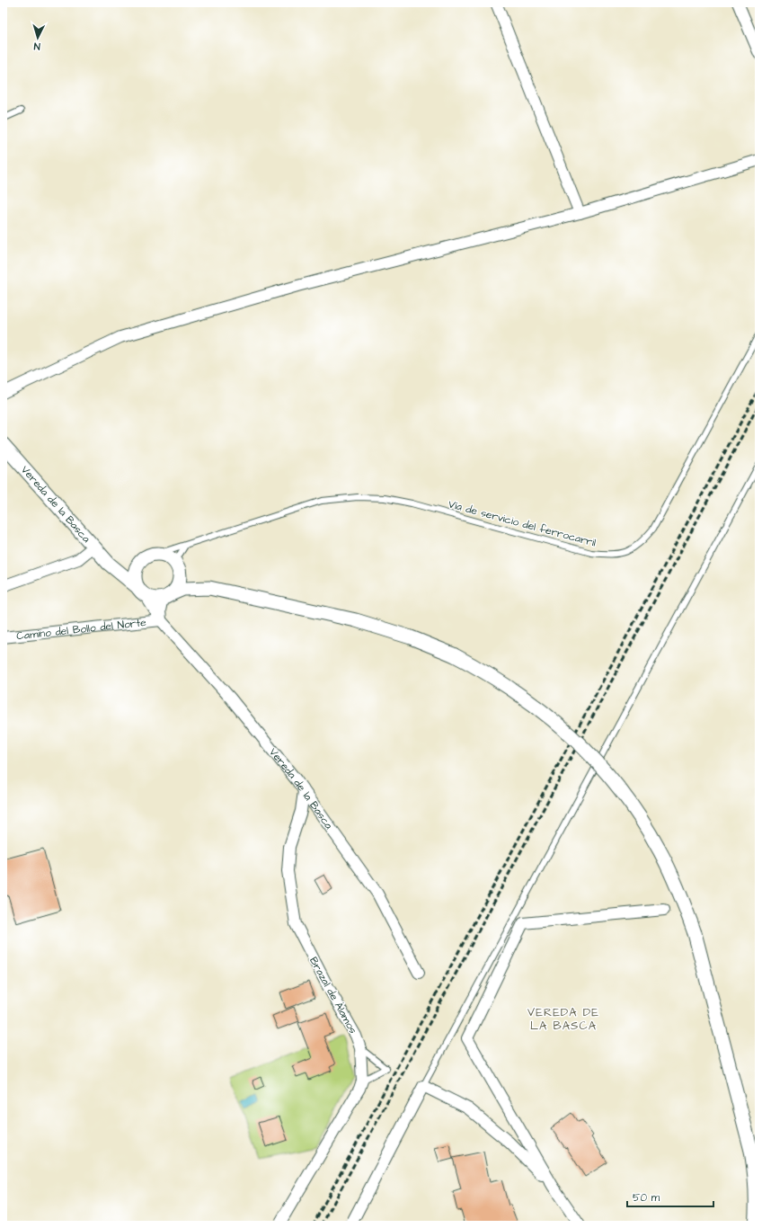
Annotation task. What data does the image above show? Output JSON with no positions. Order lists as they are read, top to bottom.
{
  "streets": {
    "street": ["Vereda de la Basca", "Camino del Bollo del Norte", "Brazal de Álamos"],
    "lane": ["Vía de servicio del ferrocarril"]
  },
  "crossings": [
    ["Vereda de la Basca", "Vía de servicio del ferrocarril"],
    ["Vereda de la Basca", "Camino del Bollo del Norte"],
    ["Vereda de la Basca", "Brazal de Álamos"]
  ],
  "districts": ["VEREDA DE LA BASCA"],
  "scale_bar": "50 m",
  "north": "bottom"
}
